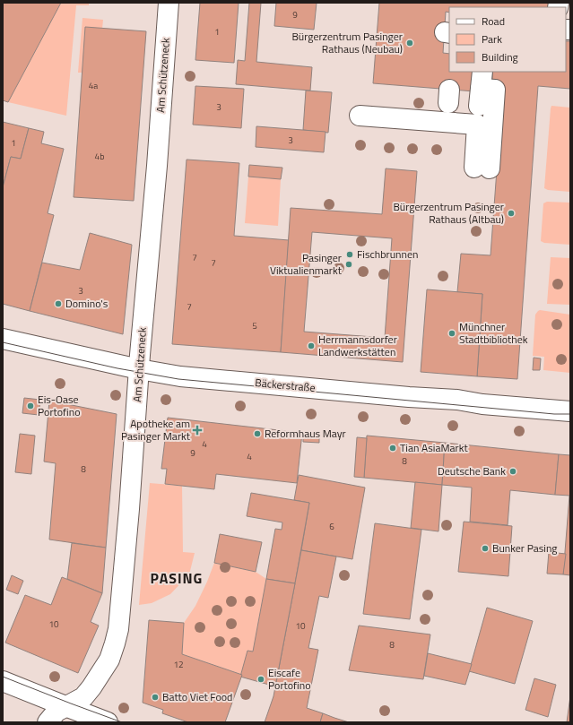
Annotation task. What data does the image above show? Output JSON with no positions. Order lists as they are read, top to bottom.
{
  "streets": {
    "street": ["Am Schützeneck", "Bäckerstraße"]
  },
  "crossings": [
    ["Am Schützeneck", "Bäckerstraße"]
  ],
  "districts": ["PASING"],
  "places": {
    "other": [
      "Bürgerzentrum Pasinger Rathaus (Neubau)",
      "Bürgerzentrum Pasinger Rathaus (Altbau)",
      "Fischbrunnen",
      "Pasinger Viktualienmarkt",
      "Domino's",
      "Münchner Stadtbibliothek",
      "Herrmannsdorfer Landwerkstätten",
      "Eis-Oase Portofino",
      "Reformhaus Mayr",
      "Tian AsiaMarkt",
      "Deutsche Bank",
      "Bunker Pasing",
      "Eiscafe Portofino",
      "Batto Viet Food"
    ],
    "health": ["Apotheke am Pasinger Markt"]
  },
  "house_numbers": [
    "9",
    "1",
    "4a",
    "3",
    "3",
    "1",
    "4b",
    "7",
    "7",
    "3",
    "7",
    "5",
    "4",
    "9",
    "4",
    "8",
    "8",
    "6",
    "10",
    "10",
    "8",
    "12"
  ],
  "legend": ["Road", "Park", "Building"]
}
